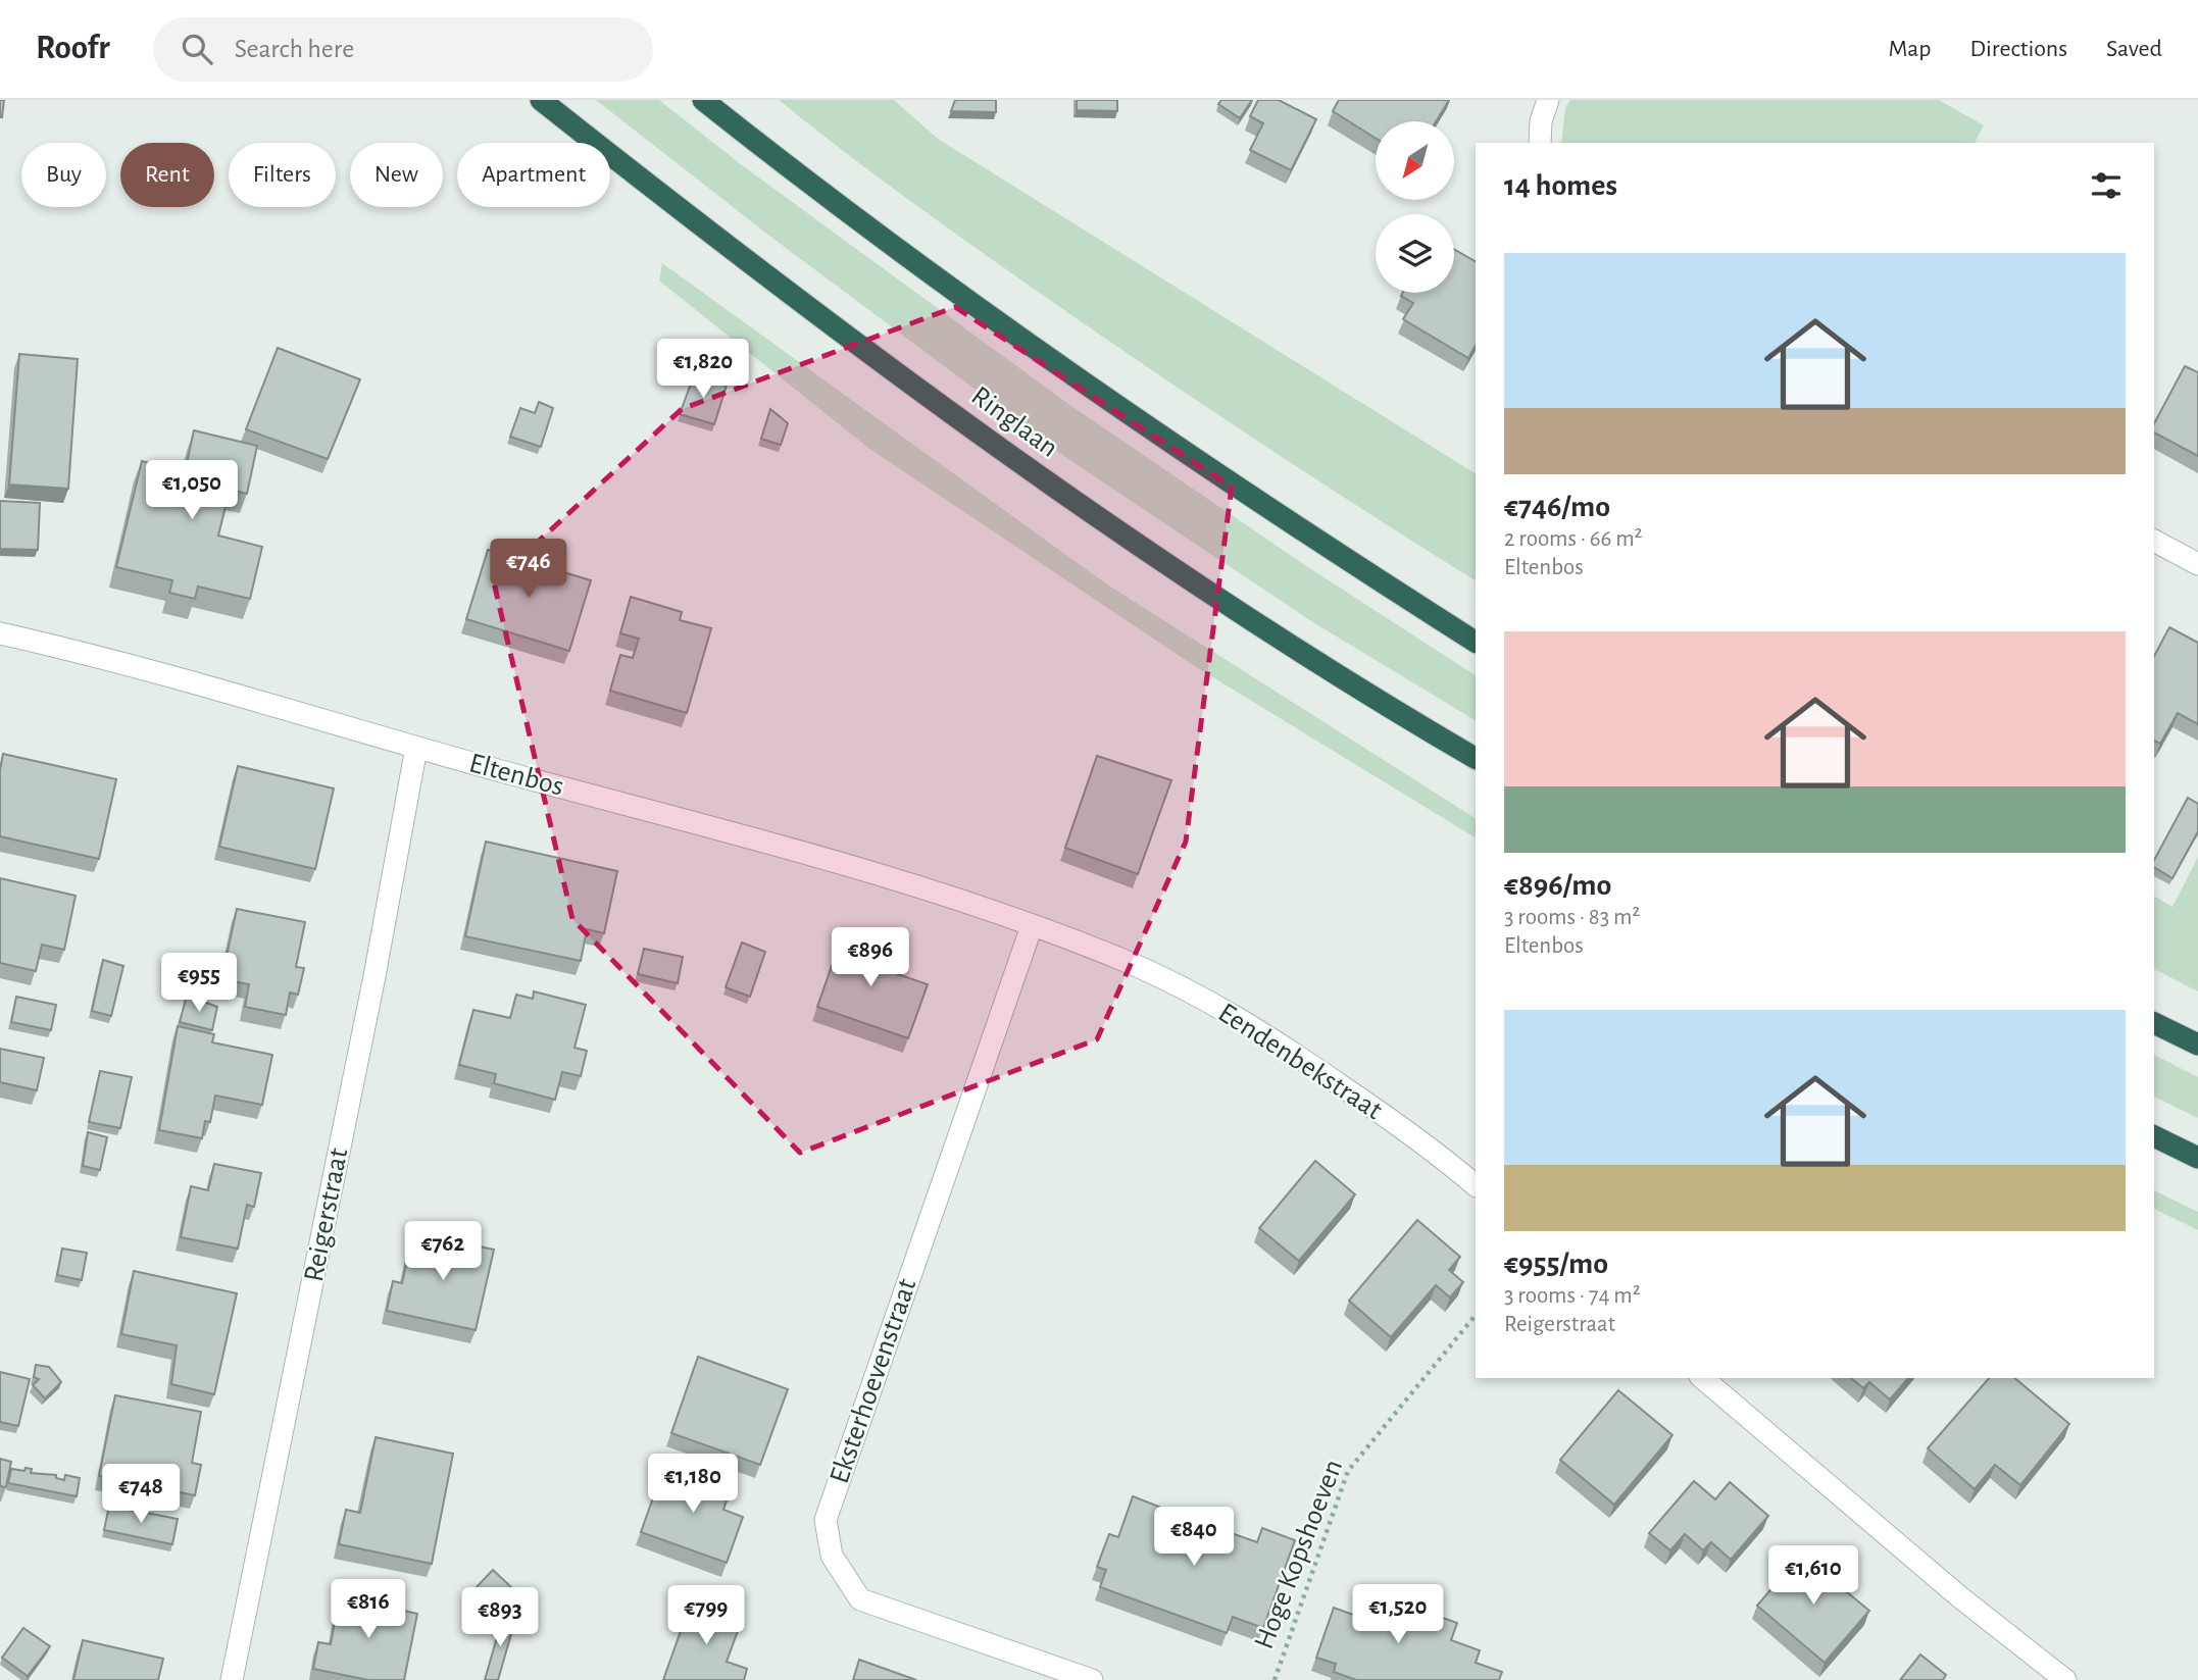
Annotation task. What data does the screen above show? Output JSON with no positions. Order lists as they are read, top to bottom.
{
  "streets": {
    "highway": ["Ringlaan"],
    "street": [
      "Eltenbos",
      "Eendenbekstraat",
      "Reigerstraat",
      "Eksterhoevenstraat"
    ],
    "path": ["Hoge Kopshoeven"]
  },
  "crossings": [
    ["Eltenbos", "Eendenbekstraat"],
    ["Eltenbos", "Reigerstraat"],
    ["Eltenbos", "Eksterhoevenstraat"],
    ["Eendenbekstraat", "Eksterhoevenstraat"]
  ],
  "north": "bottom left",
  "page": {
    "header": "Roofr",
    "search": "Search here",
    "nav": ["Map", "Directions", "Saved"],
    "chip": [
      "Buy",
      "Rent",
      "Filters",
      "New",
      "Apartment"
    ],
    "heading": "14 homes",
    "list": [
      {
        "name": "€746/mo",
        "note": "2 rooms · 66 m² · Eltenbos"
      },
      {
        "name": "€896/mo",
        "note": "3 rooms · 83 m² · Eltenbos"
      },
      {
        "name": "€955/mo",
        "note": "3 rooms · 74 m² · Reigerstraat"
      }
    ],
    "price": [
      "€1,820",
      "€1,050",
      "€746",
      "€896",
      "€955",
      "€762",
      "€1,180",
      "€748",
      "€840",
      "€1,610",
      "€816",
      "€1,520",
      "€799",
      "€893"
    ]
  }
}
